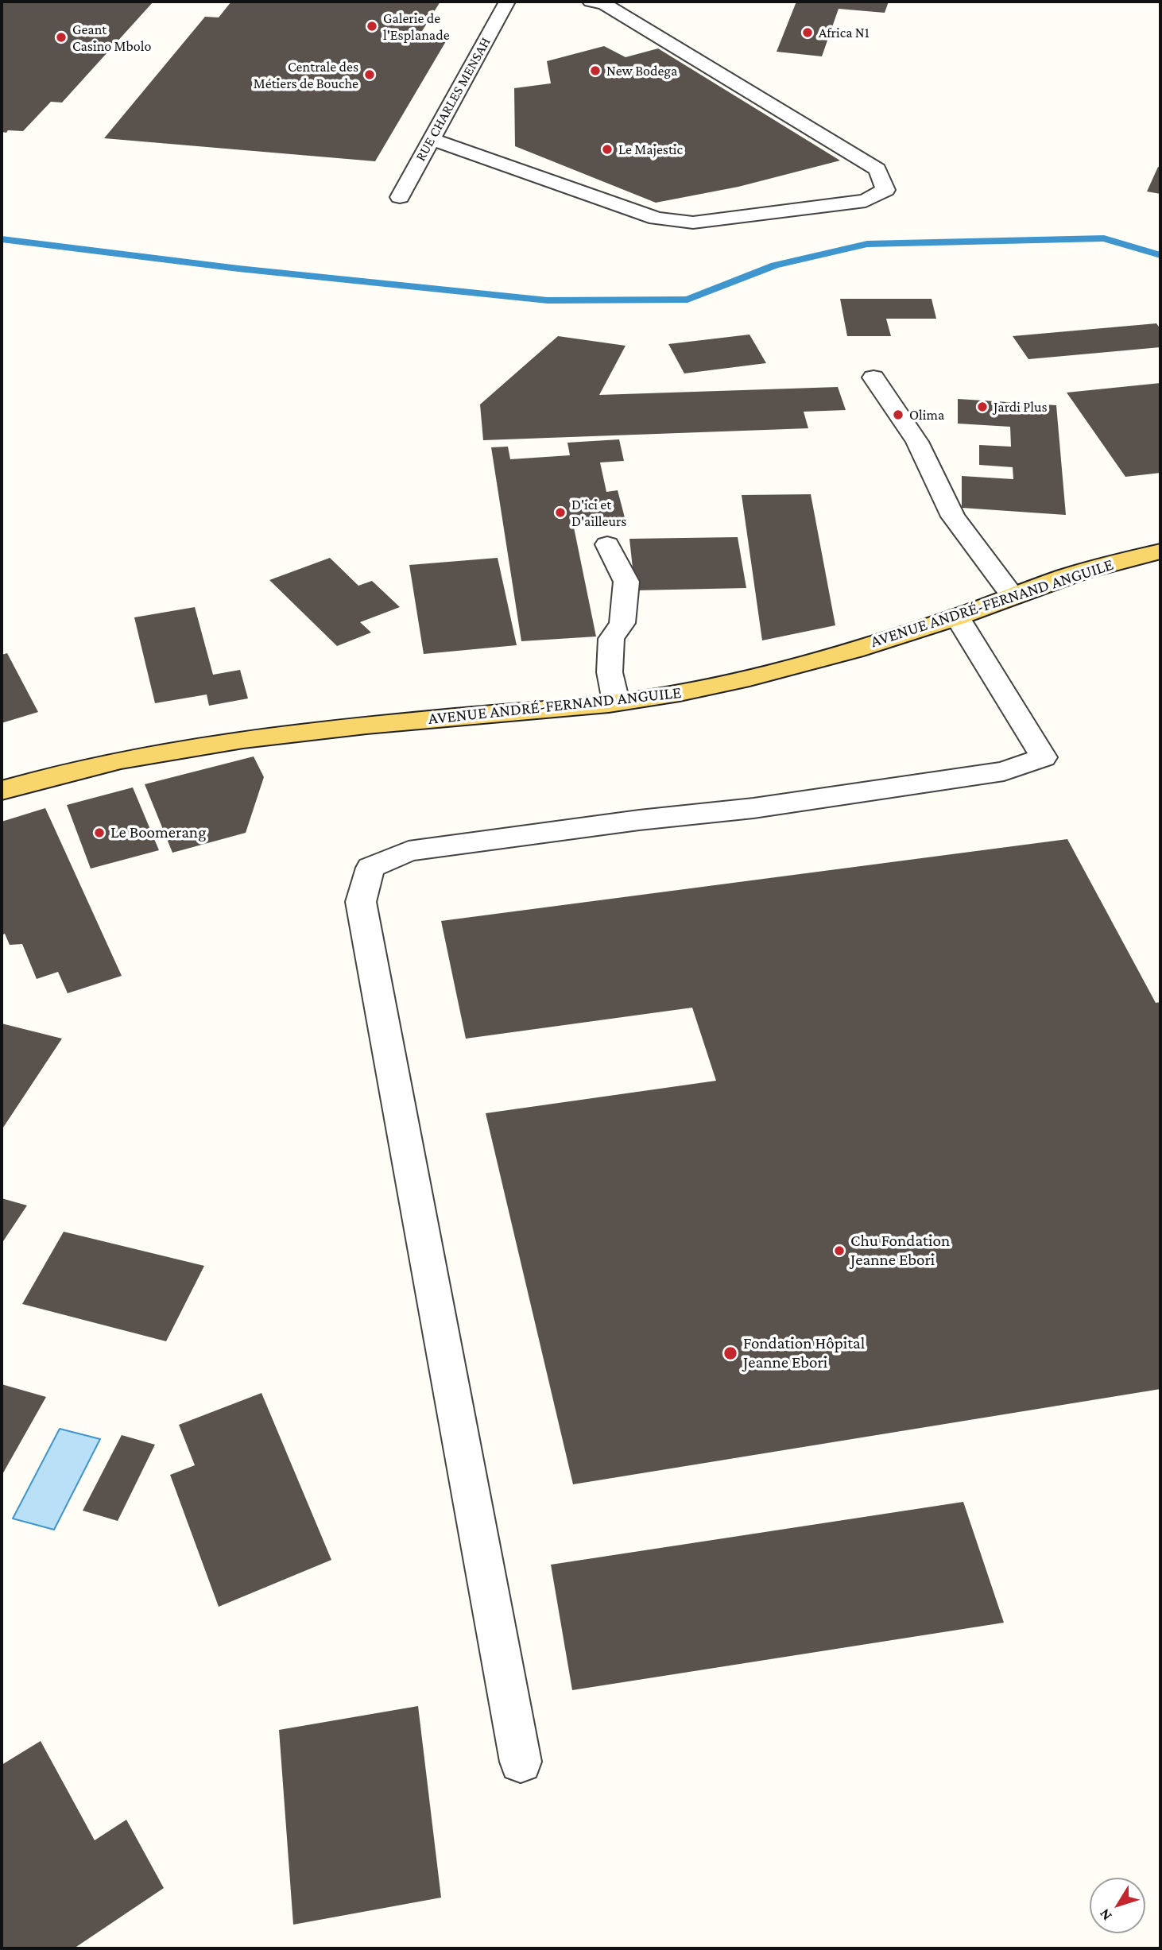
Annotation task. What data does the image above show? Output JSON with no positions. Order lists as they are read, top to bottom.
{
  "streets": {
    "main road": ["AVENUE ANDRÉ-FERNAND ANGUILE"],
    "street": ["RUE CHARLES MENSAH"]
  },
  "places": [
    "Galerie de l'Esplanade",
    "Africa N1",
    "Geant Casino Mbolo",
    "New Bodega",
    "Centrale des Métiers de Bouche",
    "Le Majestic",
    "Jardi Plus",
    "Olima",
    "D'ici et D'ailleurs",
    "Le Boomerang",
    "Chu Fondation Jeanne Ebori",
    "Fondation Hôpital Jeanne Ebori"
  ],
  "north": "bottom left"
}
